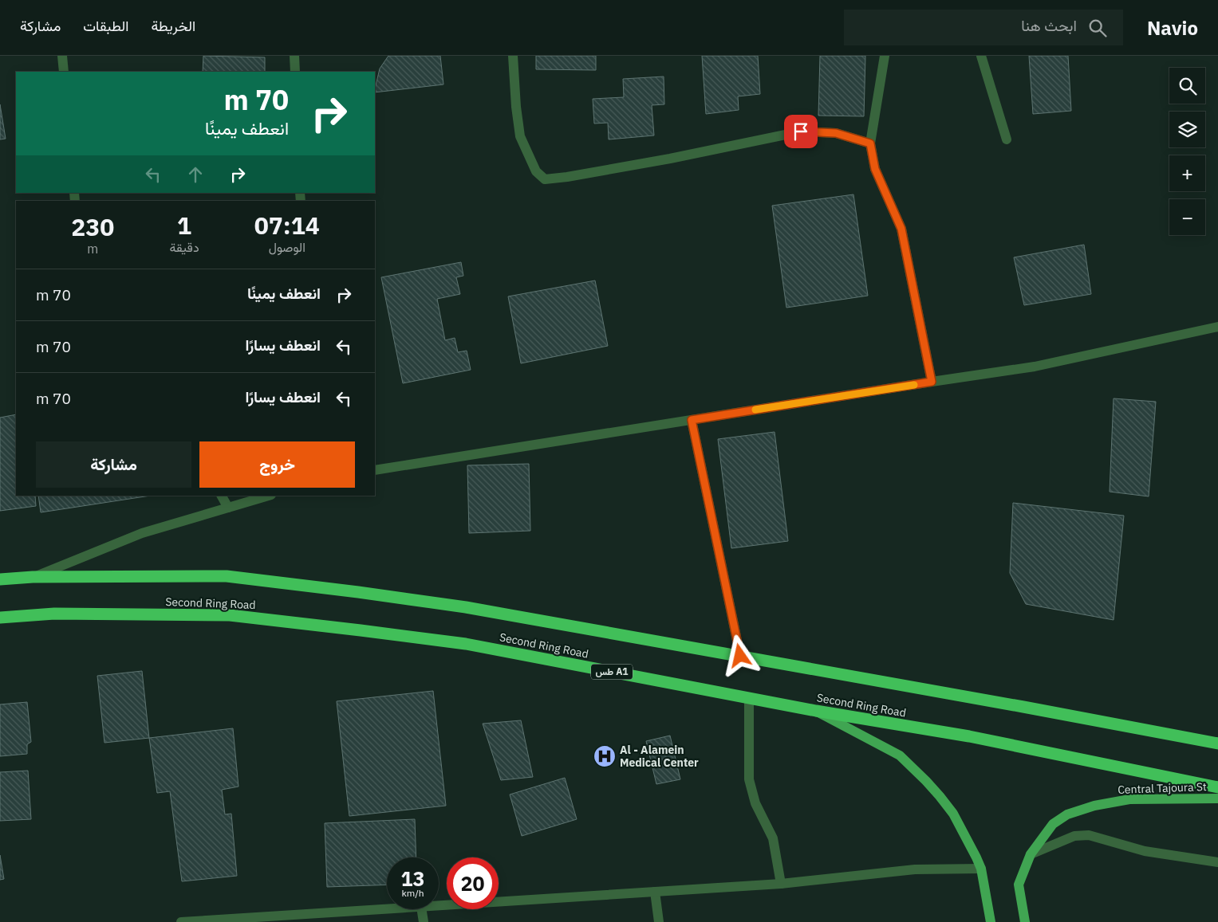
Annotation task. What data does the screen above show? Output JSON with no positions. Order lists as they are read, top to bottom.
{
  "streets": {
    "highway": ["Second Ring Road", "طس A1"],
    "main road": ["Central Tajoura St"]
  },
  "places": {
    "hospital": ["Al - Alamein Medical Center"]
  },
  "page": {
    "header": "Navio",
    "search": "ابحث هنا",
    "nav": ["الخريطة", "الطبقات", "مشاركة"],
    "map_buttons": ["+", "−"],
    "turn": ["70 m", "انعطف يمينًا"],
    "eta": [
      "07:14",
      "الوصول",
      "1",
      "دقيقة",
      "230",
      "m"
    ],
    "list": [
      {
        "name": "انعطف يمينًا",
        "value": "70 m"
      },
      {
        "name": "انعطف يسارًا",
        "value": "70 m"
      },
      {
        "name": "انعطف يسارًا",
        "value": "70 m"
      }
    ],
    "buttons": ["خروج", "مشاركة"],
    "speed": "13 km/h",
    "limit": "20"
  }
}
